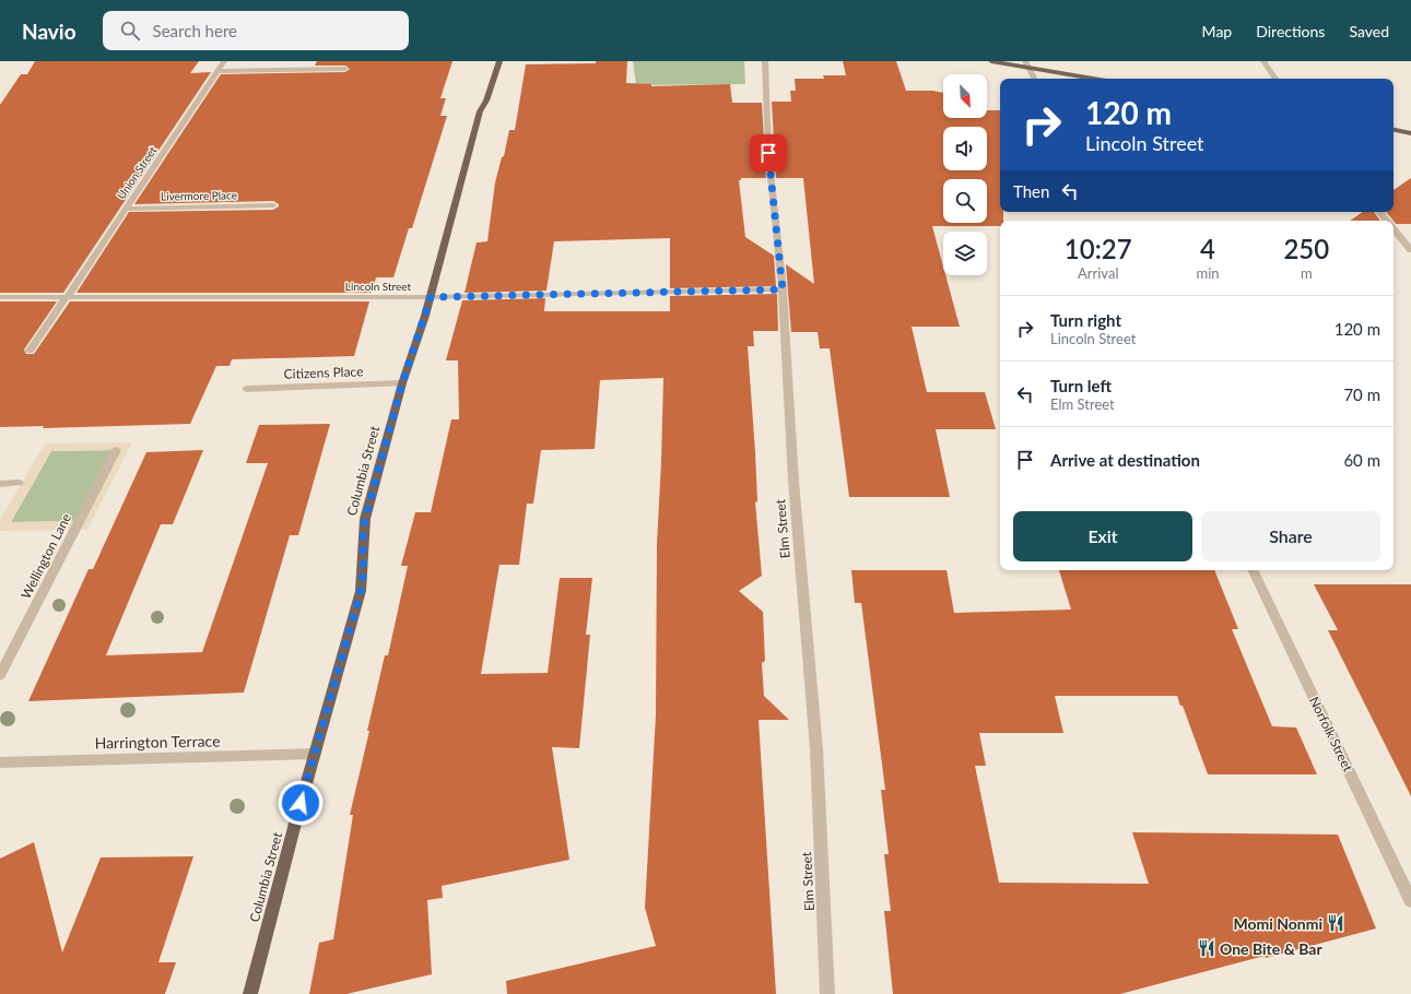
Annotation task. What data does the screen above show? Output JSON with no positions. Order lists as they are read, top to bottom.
{
  "streets": {
    "main road": ["Columbia Street"],
    "street": [
      "Union Street",
      "Livermore Place",
      "Lincoln Street",
      "Citizens Place",
      "Elm Street",
      "Wellington Lane",
      "Norfolk Street",
      "Harrington Terrace"
    ]
  },
  "crossings": [
    ["Union Street", "Livermore Place"],
    ["Union Street", "Lincoln Street"],
    ["Lincoln Street", "Columbia Street"],
    ["Lincoln Street", "Elm Street"],
    ["Citizens Place", "Columbia Street"],
    ["Columbia Street", "Harrington Terrace"]
  ],
  "places": {
    "restaurant": ["Momi Nonmi", "One Bite & Bar"]
  },
  "north": "bottom right",
  "page": {
    "header": "Navio",
    "search": "Search here",
    "nav": ["Map", "Directions", "Saved"],
    "turn": ["120 m", "Lincoln Street"],
    "then": "Then",
    "eta": [
      "10:27",
      "Arrival",
      "4",
      "min",
      "250",
      "m"
    ],
    "list": [
      {
        "name": "Turn right",
        "note": "Lincoln Street",
        "value": "120 m"
      },
      {
        "name": "Turn left",
        "note": "Elm Street",
        "value": "70 m"
      },
      {
        "name": "Arrive at destination",
        "value": "60 m"
      }
    ],
    "buttons": ["Exit", "Share"]
  }
}
